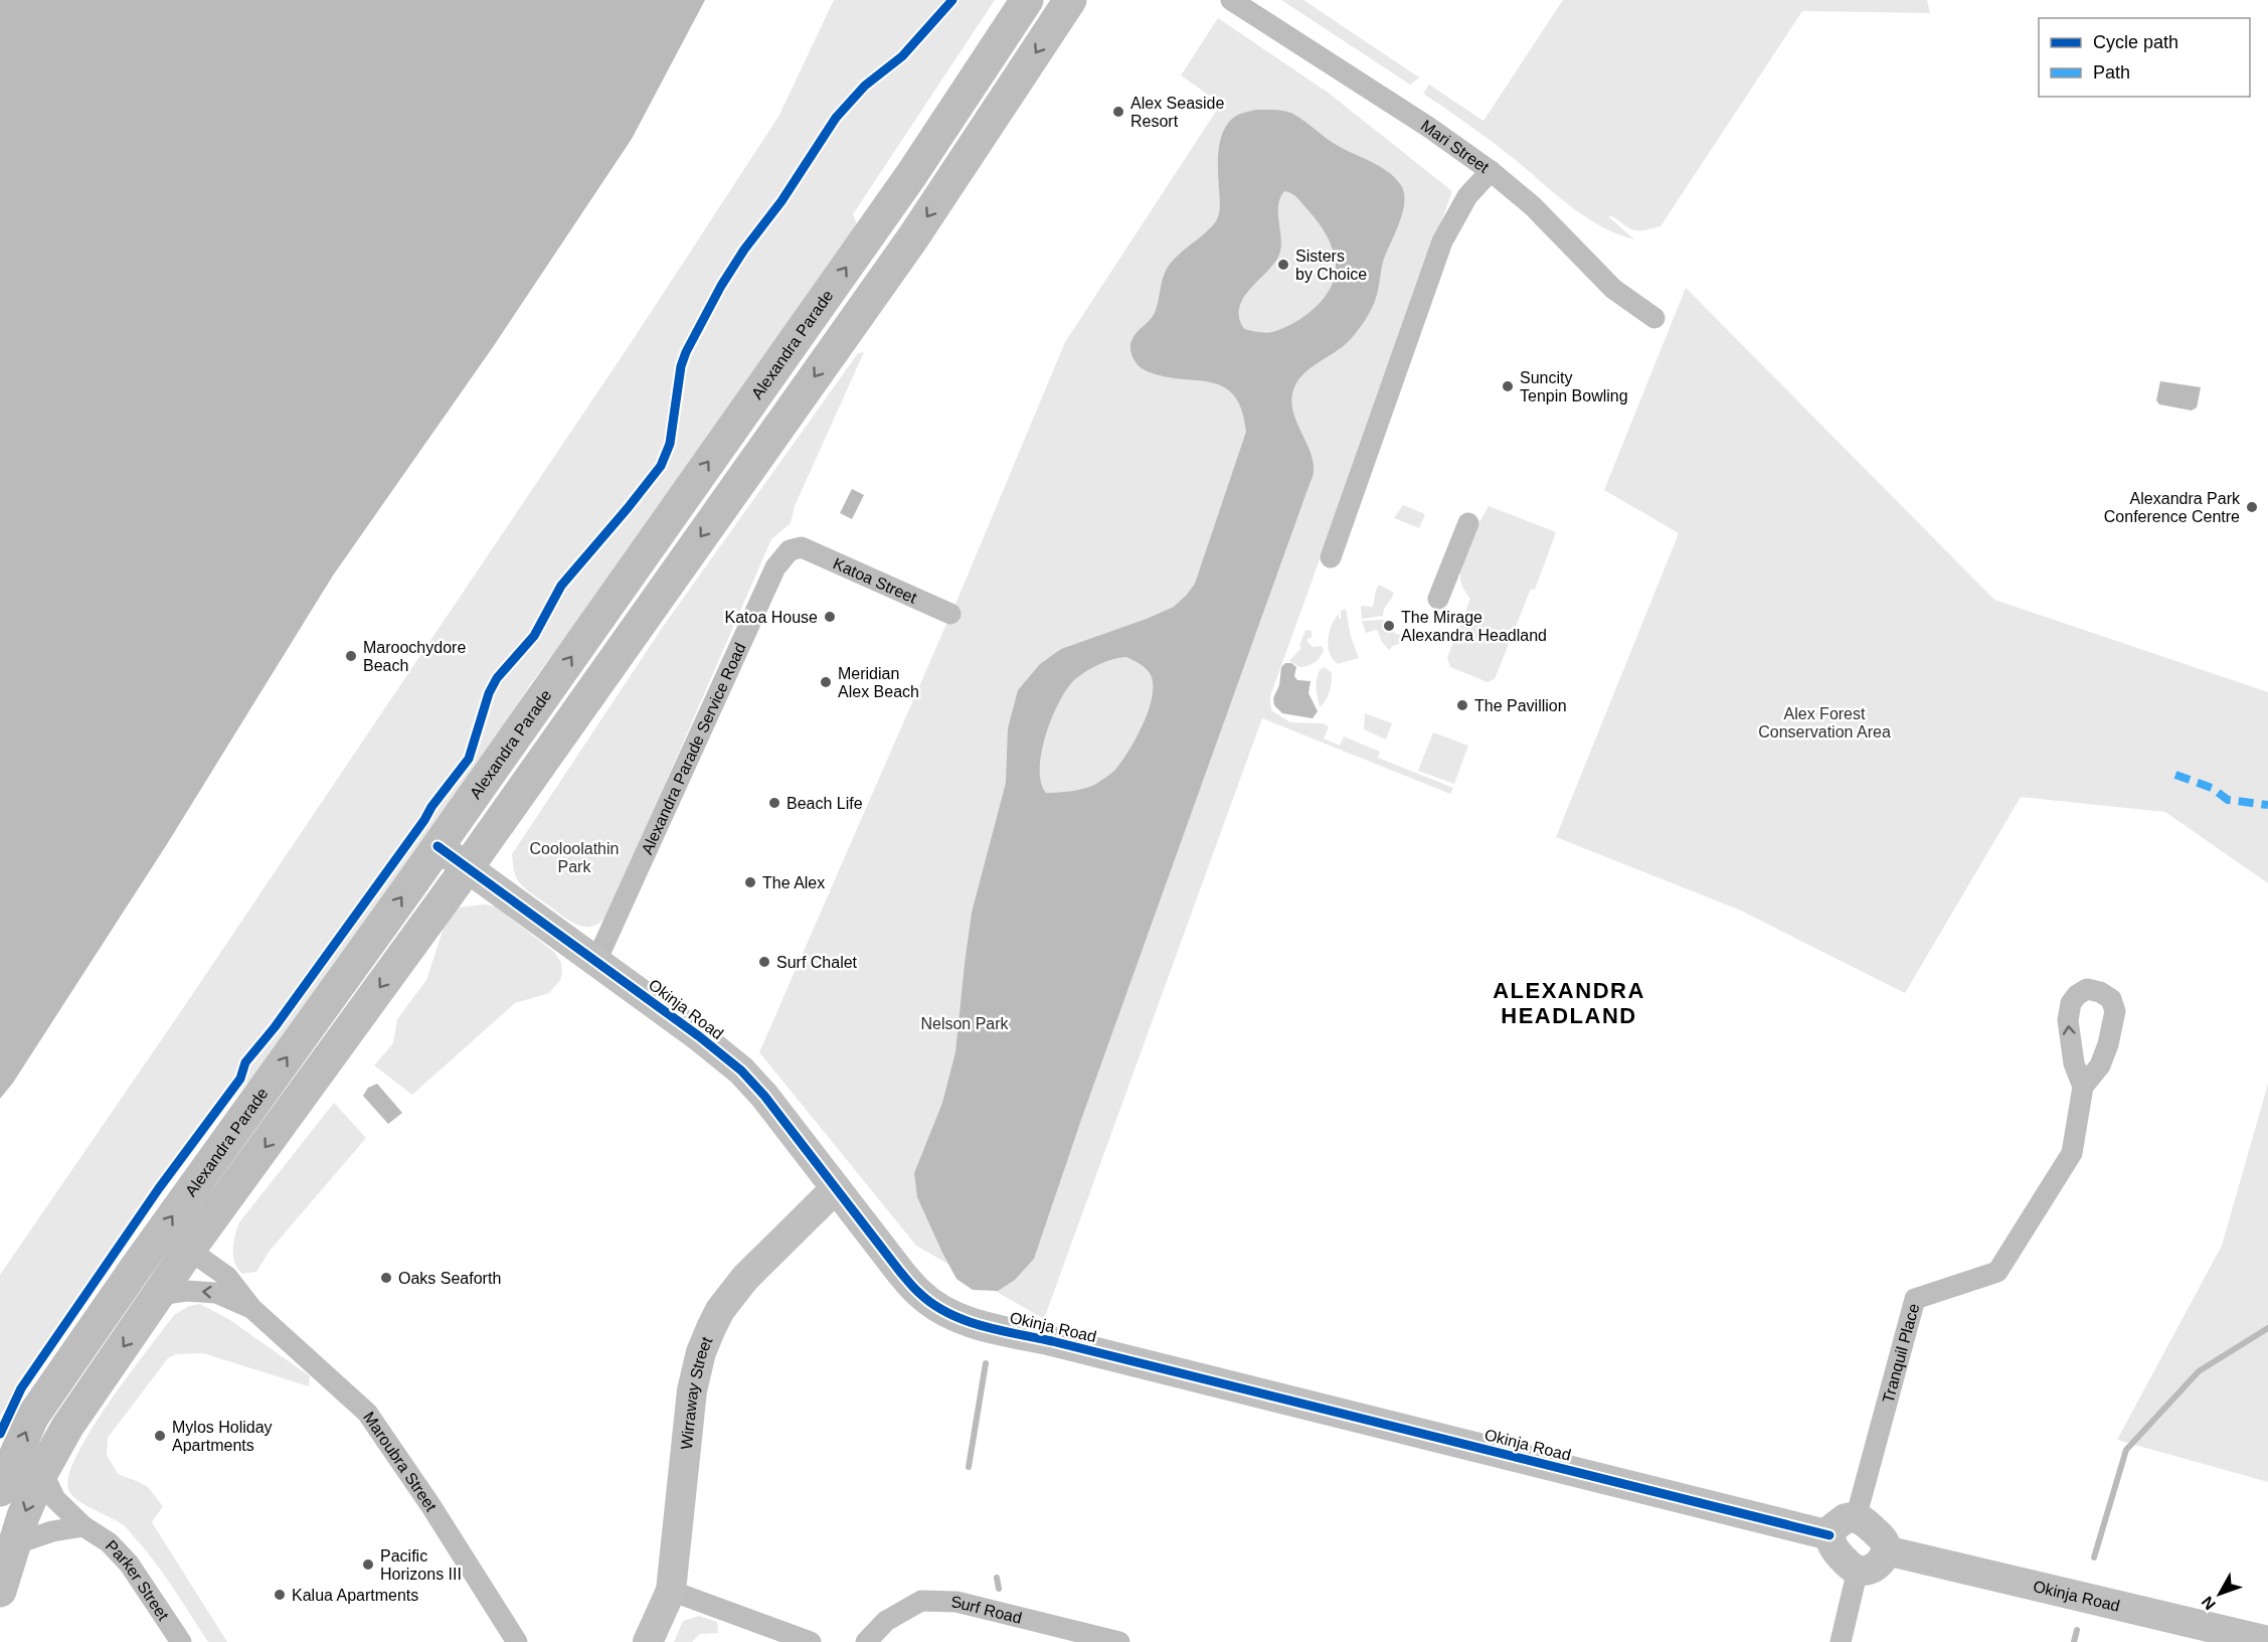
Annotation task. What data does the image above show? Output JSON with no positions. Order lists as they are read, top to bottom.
{
  "streets": {
    "main road": ["Alexandra Parade"],
    "street": [
      "Mari Street",
      "Katoa Street",
      "Alexandra Parade Service Road",
      "Okinja Road",
      "Tranquil Place",
      "Wirraway Street",
      "Maroubra Street",
      "Parker Street",
      "Surf Road"
    ]
  },
  "crossings": [
    ["Alexandra Parade", "Okinja Road"],
    ["Katoa Street", "Alexandra Parade Service Road"],
    ["Alexandra Parade Service Road", "Okinja Road"],
    ["Okinja Road", "Tranquil Place"],
    ["Okinja Road", "Wirraway Street"]
  ],
  "districts": ["ALEXANDRA HEADLAND"],
  "parks": ["Alex Forest Conservation Area", "Cooloolathin Park", "Nelson Park"],
  "places": [
    "Alex Seaside Resort",
    "Sisters by Choice",
    "Suncity Tenpin Bowling",
    "Alexandra Park Conference Centre",
    "Katoa House",
    "The Mirage Alexandra Headland",
    "Maroochydore Beach",
    "Meridian Alex Beach",
    "The Pavillion",
    "Beach Life",
    "The Alex",
    "Surf Chalet",
    "Oaks Seaforth",
    "Mylos Holiday Apartments",
    "Pacific Horizons III",
    "Kalua Apartments"
  ],
  "legend": ["Cycle path", "Path"],
  "north": "bottom left"
}
